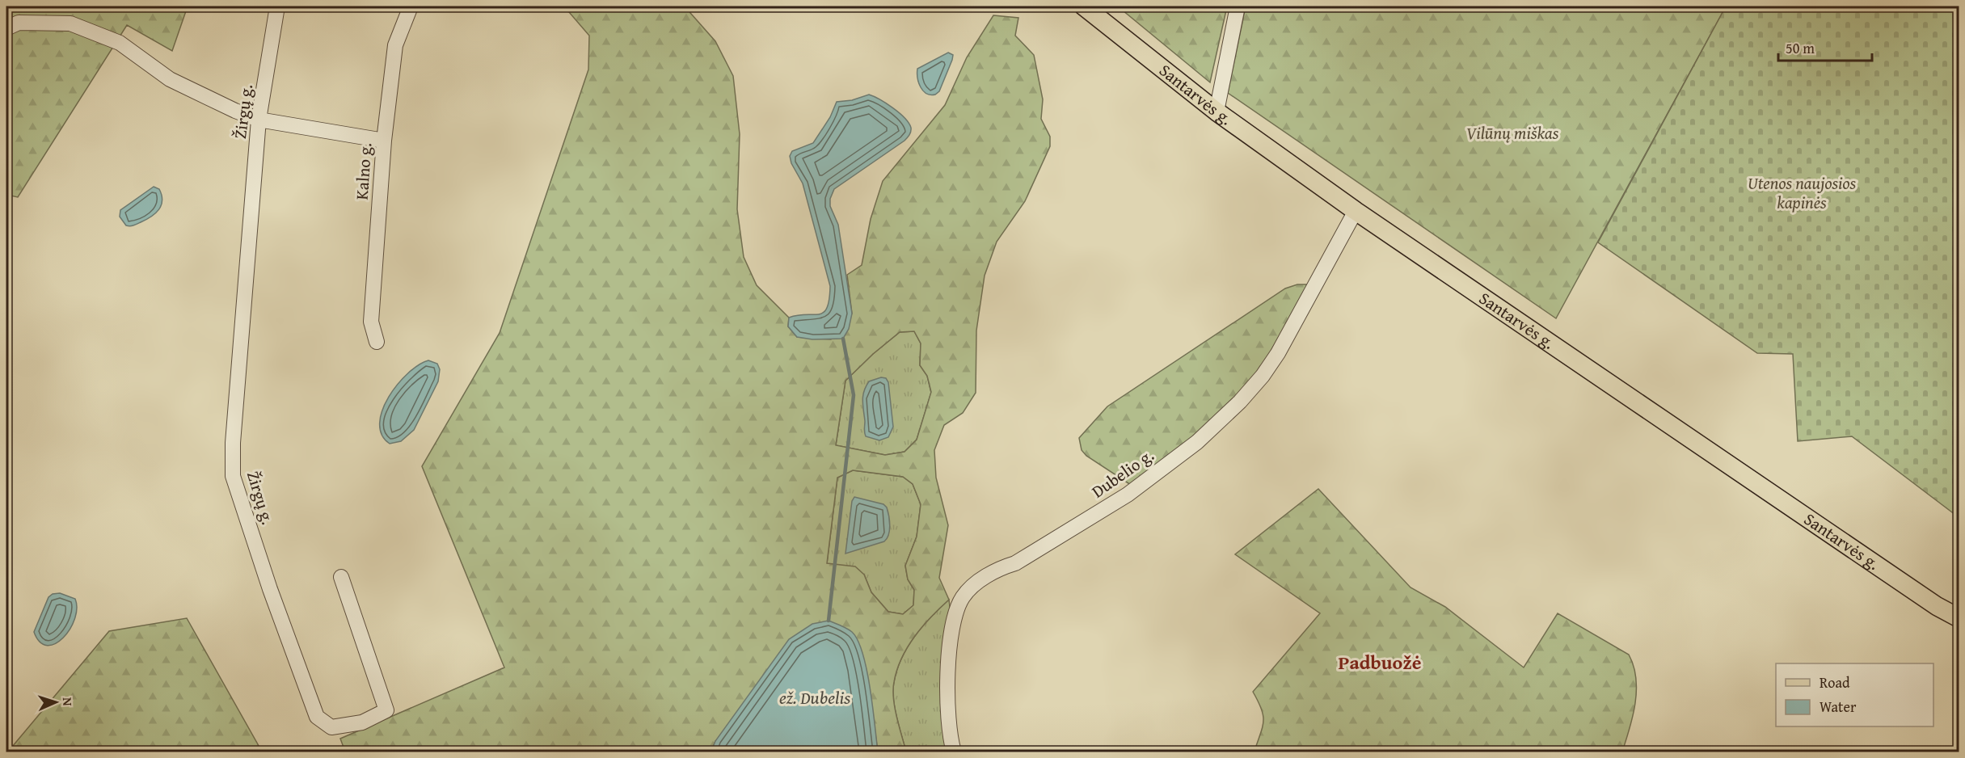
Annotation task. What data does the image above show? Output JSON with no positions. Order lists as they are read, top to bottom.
{
  "streets": {
    "main road": ["Santarvės g."],
    "street": ["Žirgų g.", "Kalno g.", "Dubelio g."]
  },
  "crossings": [
    ["Santarvės g.", "Dubelio g."]
  ],
  "districts": ["Padbuožė"],
  "water": ["ež. Dubelis"],
  "parks": ["Vilūnų miškas", "Utenos naujosios kapinės"],
  "legend": ["Road", "Water"],
  "scale_bar": "50 m",
  "north": "right"
}
